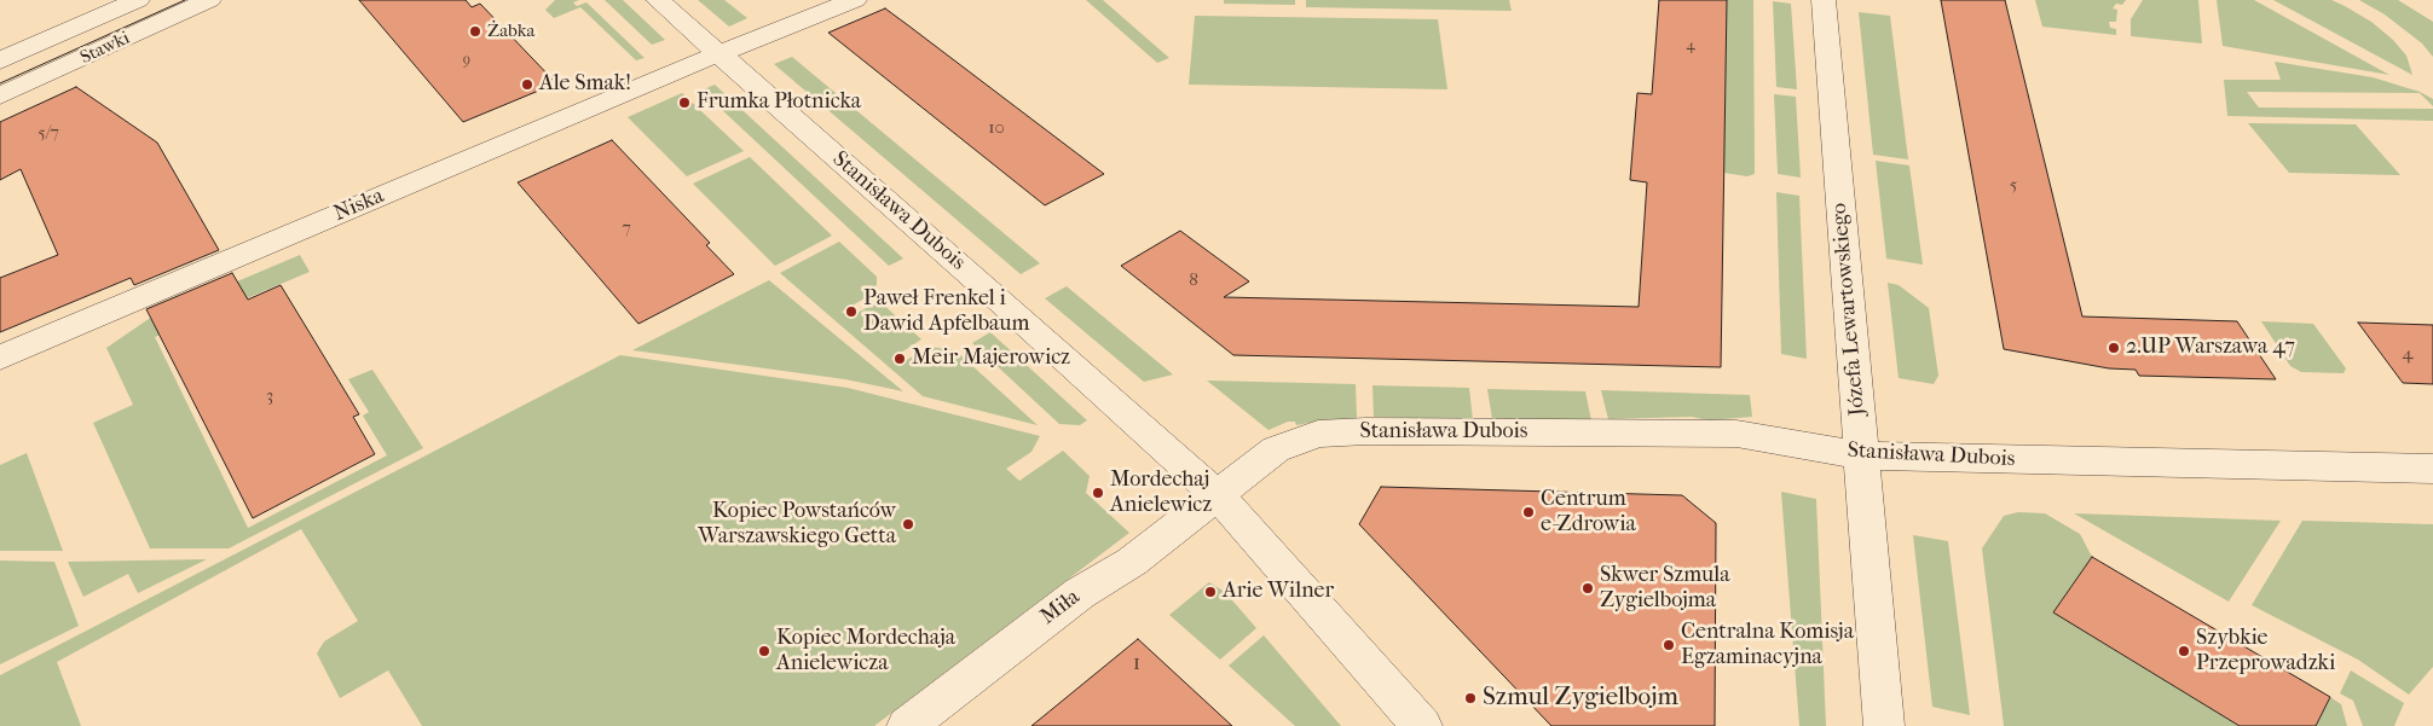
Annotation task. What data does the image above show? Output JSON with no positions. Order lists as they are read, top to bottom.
{
  "streets": {
    "street": [
      "Stawki",
      "Niska",
      "Stanisława Dubois",
      "Józefa Lewartowskiego",
      "Miła"
    ]
  },
  "crossings": [
    ["Niska", "Stanisława Dubois"],
    ["Stanisława Dubois", "Józefa Lewartowskiego"],
    ["Stanisława Dubois", "Miła"]
  ],
  "places": [
    "Żabka",
    "Ale Smak!",
    "Frumka Płotnicka",
    "Paweł Frenkel i Dawid Apfelbaum",
    "2.UP Warszawa 47",
    "Meir Majerowicz",
    "Mordechaj Anielewicz",
    "Centrum e-Zdrowia",
    "Kopiec Powstańców Warszawskiego Getta",
    "Skwer Szmula Zygielbojma",
    "Arie Wilner",
    "Centralna Komisja Egzaminacyjna",
    "Kopiec Mordechaja Anielewicza",
    "Szybkie Przeprowadzki",
    "Szmul Zygielbojm"
  ],
  "house_numbers": [
    "4",
    "9",
    "10",
    "5/7",
    "5",
    "7",
    "8",
    "4",
    "3",
    "1"
  ]
}
